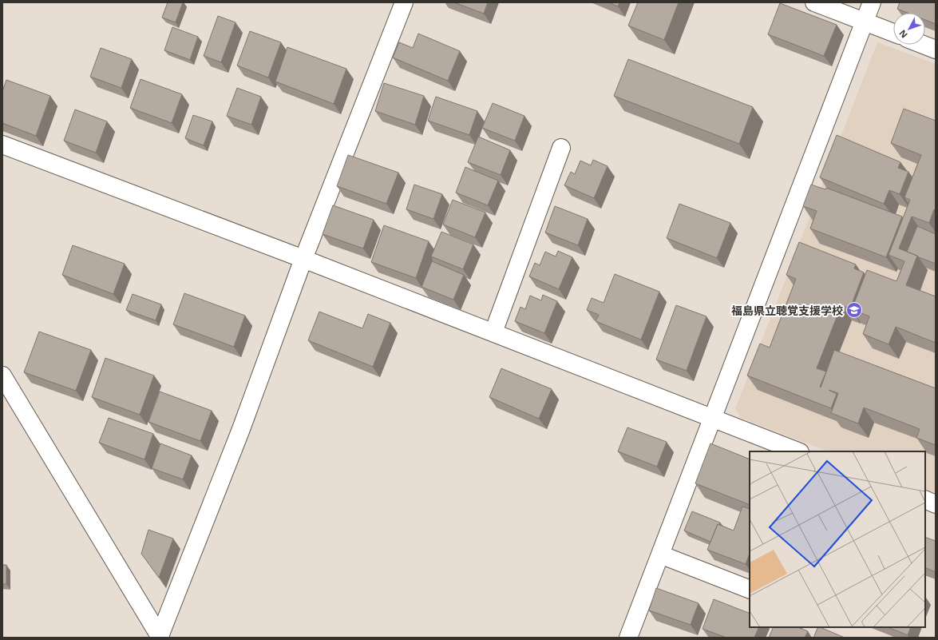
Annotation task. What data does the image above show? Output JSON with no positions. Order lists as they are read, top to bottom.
{
  "places": {
    "school or university": ["福島県立聴覚支援学校"]
  },
  "north": "bottom left"
}
